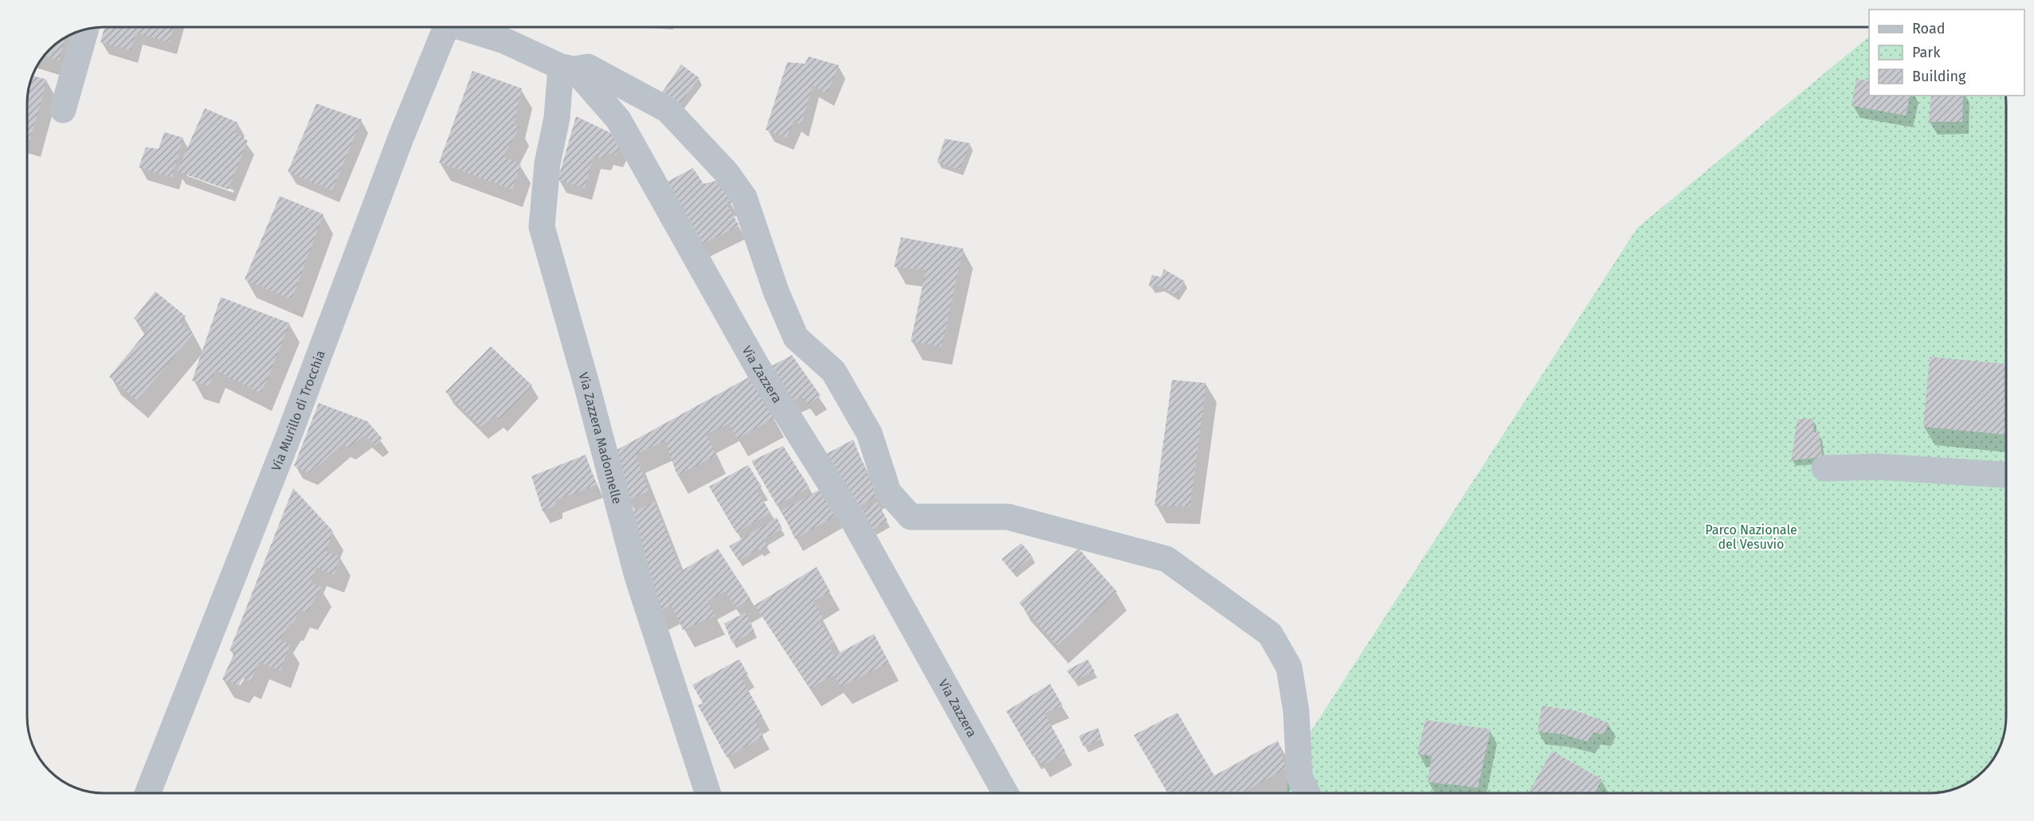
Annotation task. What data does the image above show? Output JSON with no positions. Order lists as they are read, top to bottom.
{
  "streets": {
    "street": ["Via Zazzera", "Via Murillo di Trocchia", "Via Zazzera Madonnelle"]
  },
  "crossings": [
    ["Via Zazzera", "Via Zazzera Madonnelle"]
  ],
  "parks": ["Parco Nazionale del Vesuvio"],
  "legend": ["Road", "Park", "Building"]
}
